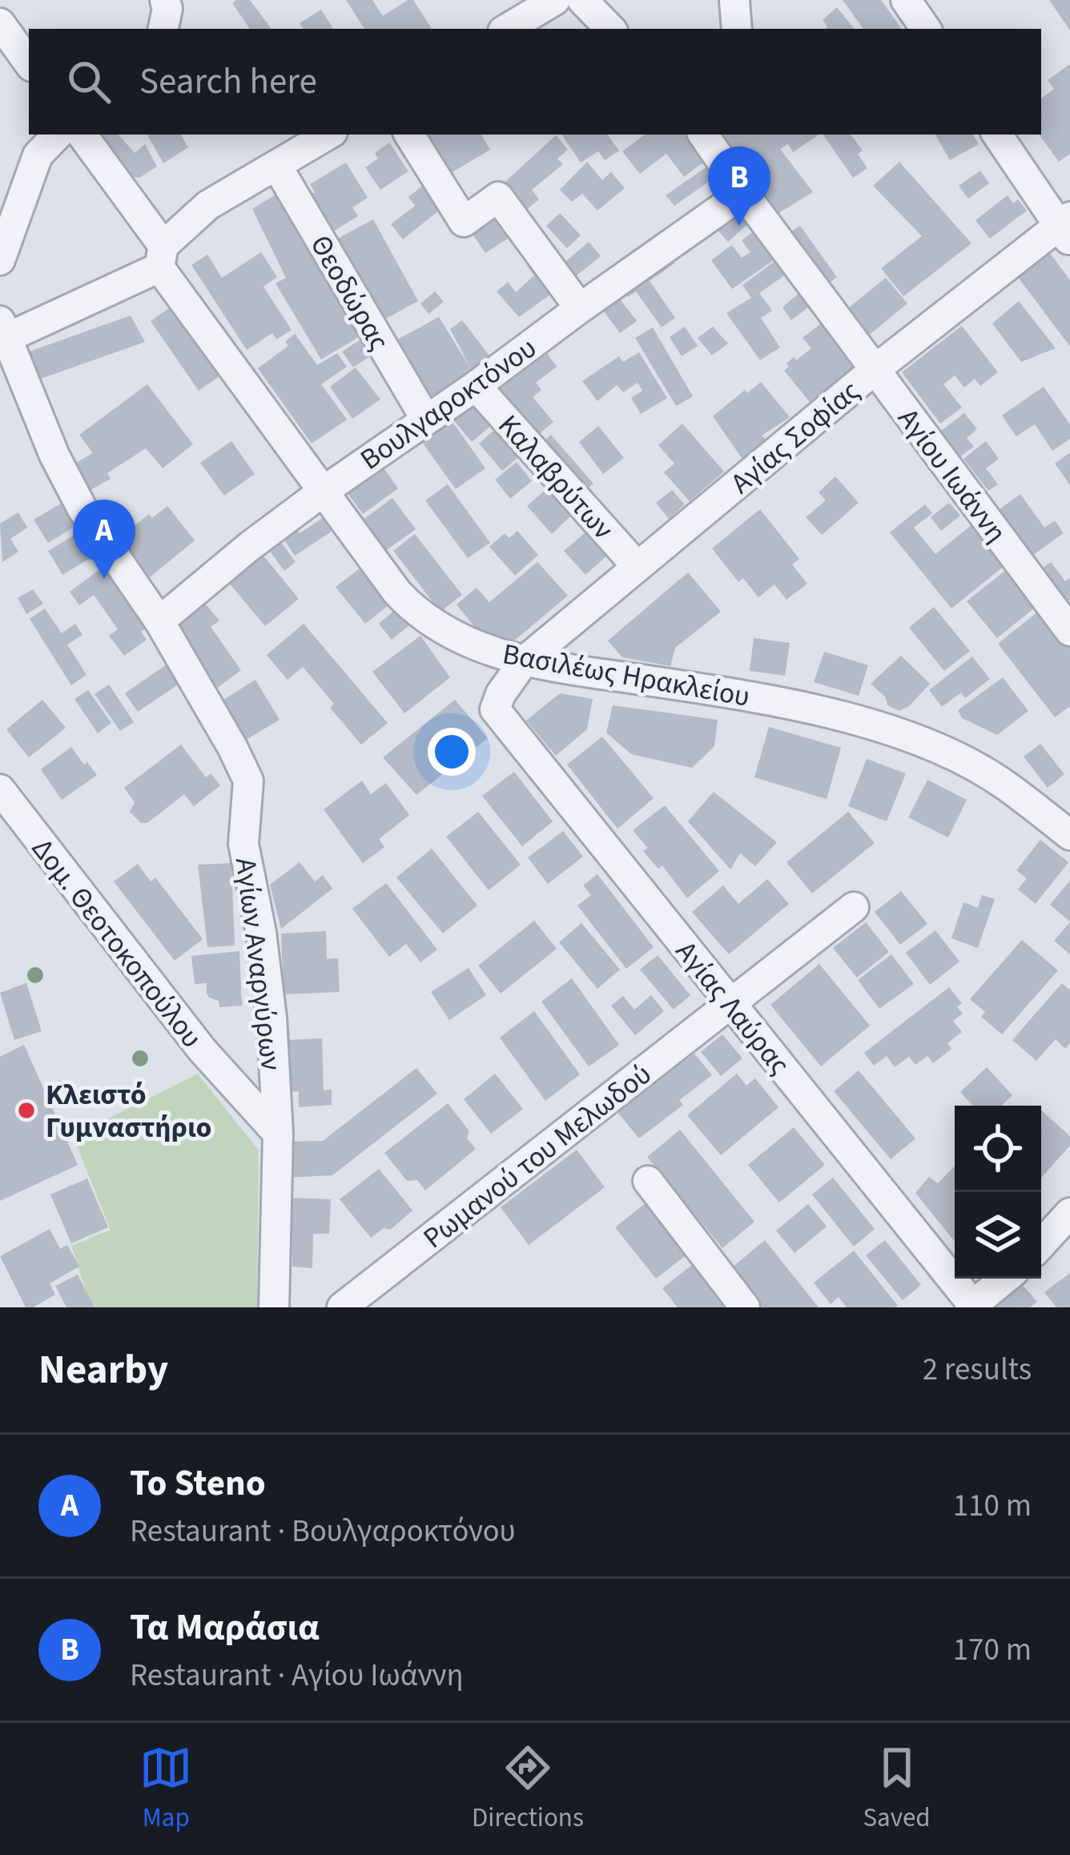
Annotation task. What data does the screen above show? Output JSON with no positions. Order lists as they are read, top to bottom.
{
  "streets": {
    "street": [
      "Θεοδώρας",
      "Βουλγαροκτόνου",
      "Αγίας Σοφίας",
      "Αγίου Ιωάννη",
      "Καλαβρύτων",
      "Βασιλέως Ηρακλείου",
      "Δομ. Θεοτοκοπούλου",
      "Αγίων Αναργύρων",
      "Αγίας Λαύρας",
      "Ρωμανού του Μελωδού"
    ]
  },
  "crossings": [
    ["Θεοδώρας", "Βουλγαροκτόνου"],
    ["Βουλγαροκτόνου", "Αγίου Ιωάννη"],
    ["Βουλγαροκτόνου", "Καλαβρύτων"],
    ["Βουλγαροκτόνου", "Βασιλέως Ηρακλείου"],
    ["Βουλγαροκτόνου", "Αγίων Αναργύρων"],
    ["Αγίας Σοφίας", "Αγίου Ιωάννη"],
    ["Αγίας Σοφίας", "Καλαβρύτων"],
    ["Αγίας Σοφίας", "Βασιλέως Ηρακλείου"],
    ["Αγίας Σοφίας", "Αγίας Λαύρας"],
    ["Δομ. Θεοτοκοπούλου", "Αγίων Αναργύρων"],
    ["Αγίας Λαύρας", "Ρωμανού του Μελωδού"]
  ],
  "places": ["Κλειστό Γυμναστήριο"],
  "page": {
    "search": "Search here",
    "pins": ["B", "A"],
    "heading": ["Nearby", "2 results"],
    "list": [
      {
        "mark": "A",
        "name": "To Steno",
        "note": "Restaurant · Βουλγαροκτόνου",
        "value": "110 m"
      },
      {
        "mark": "B",
        "name": "Τα Μαράσια",
        "note": "Restaurant · Αγίου Ιωάννη",
        "value": "170 m"
      }
    ],
    "nav": ["Map", "Directions", "Saved"]
  }
}
